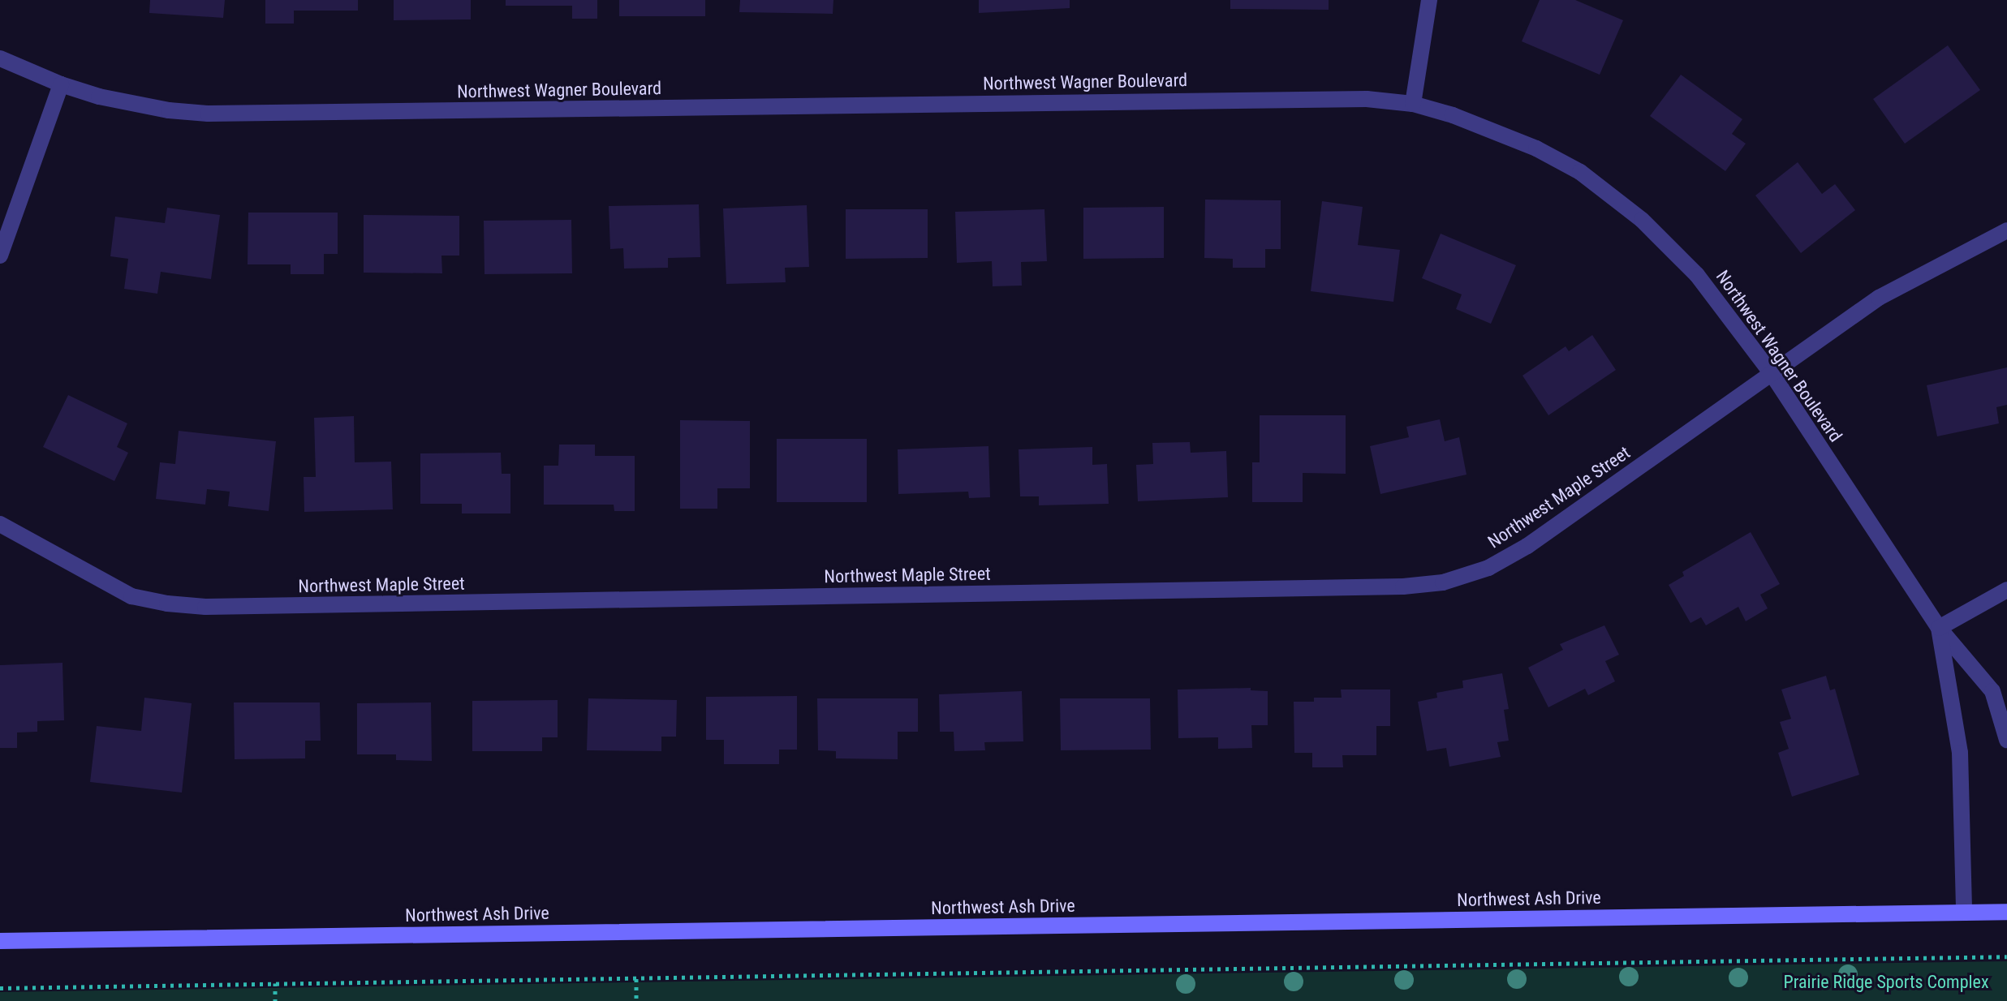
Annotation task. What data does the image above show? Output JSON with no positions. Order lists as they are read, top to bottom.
{
  "streets": {
    "street": ["Northwest Wagner Boulevard", "Northwest Maple Street", "Northwest Ash Drive"]
  },
  "crossings": [
    ["Northwest Wagner Boulevard", "Northwest Maple Street"],
    ["Northwest Wagner Boulevard", "Northwest Ash Drive"]
  ],
  "parks": ["Prairie Ridge Sports Complex"]
}
